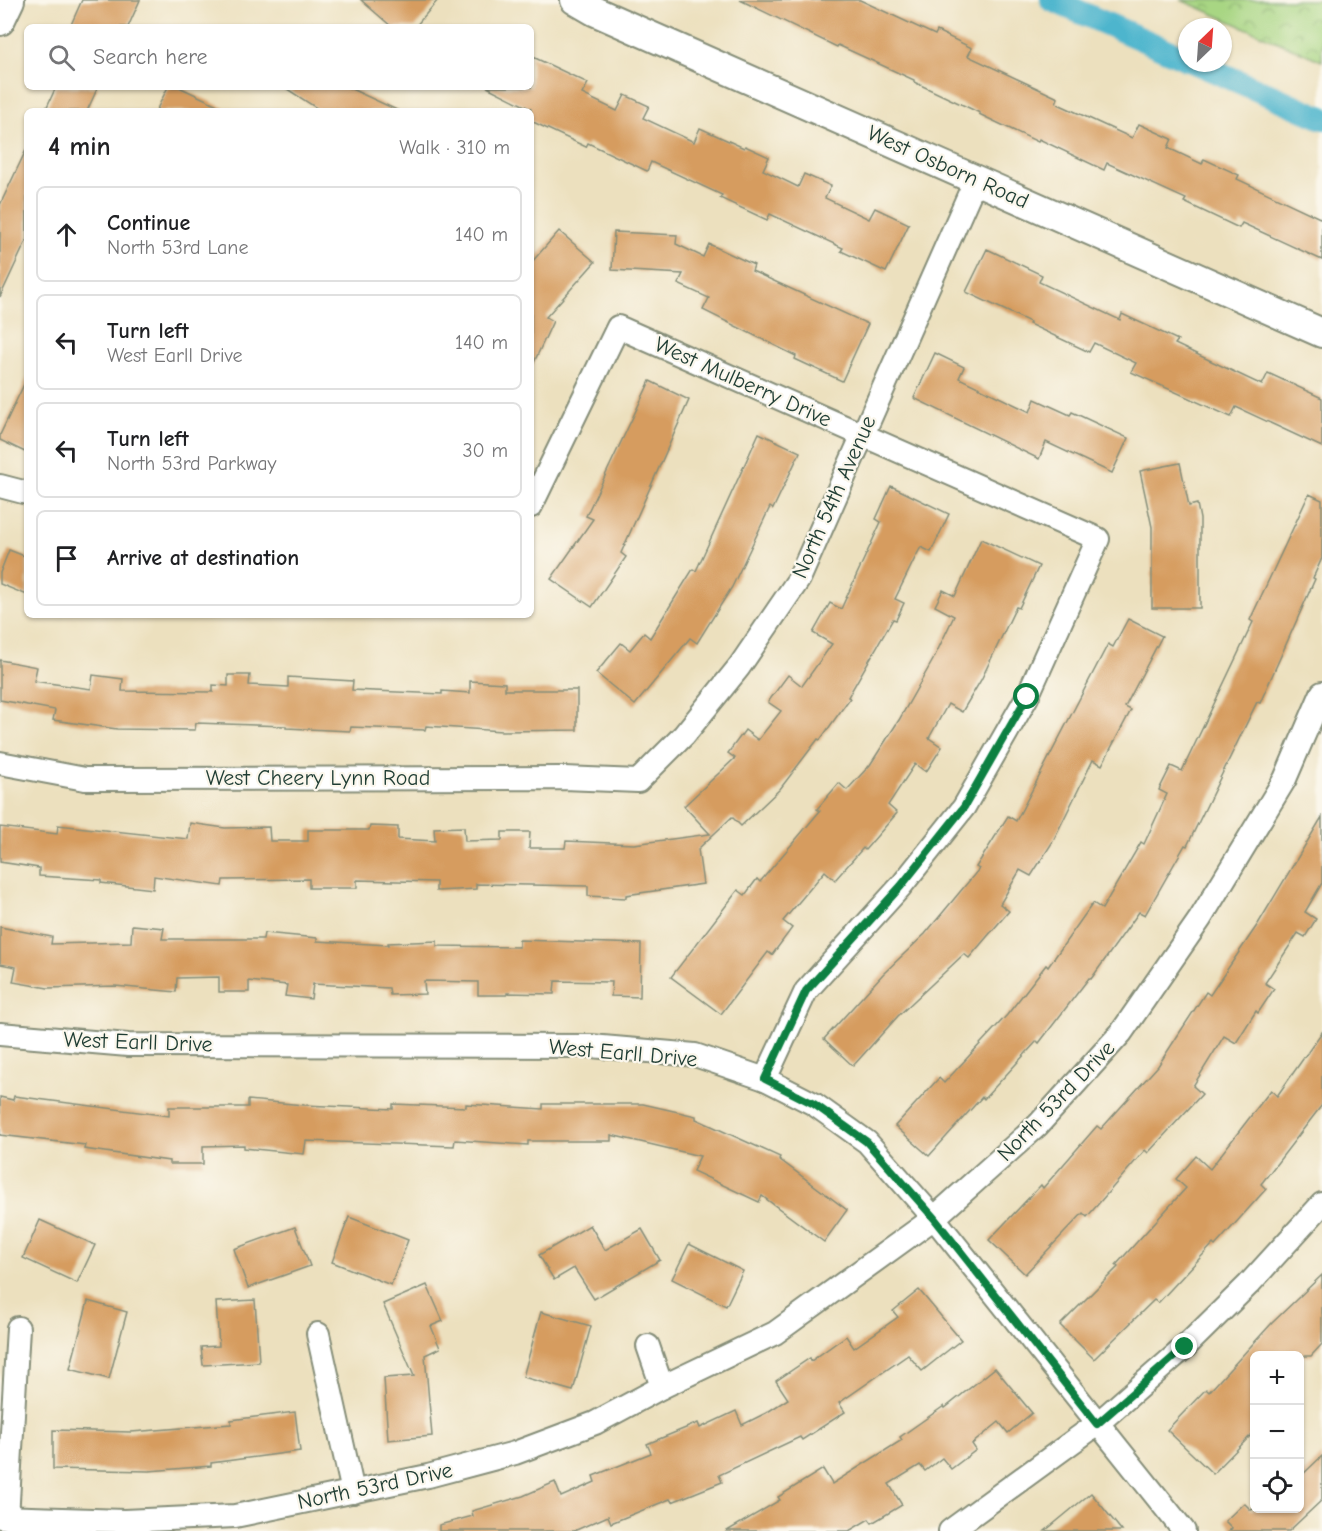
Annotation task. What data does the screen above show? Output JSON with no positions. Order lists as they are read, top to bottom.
{
  "streets": {
    "street": [
      "West Osborn Road",
      "West Mulberry Drive",
      "North 54th Avenue",
      "West Cheery Lynn Road",
      "West Earll Drive",
      "North 53rd Drive"
    ]
  },
  "crossings": [
    ["West Osborn Road", "North 54th Avenue"],
    ["West Mulberry Drive", "North 54th Avenue"],
    ["West Mulberry Drive", "West Earll Drive"],
    ["North 54th Avenue", "West Cheery Lynn Road"],
    ["West Earll Drive", "North 53rd Drive"]
  ],
  "north": "top right",
  "page": {
    "search": "Search here",
    "heading": ["4 min", "Walk · 310 m"],
    "list": [
      ["Continue", "North 53rd Lane", "140 m"],
      ["Turn left", "West Earll Drive", "140 m"],
      ["Turn left", "North 53rd Parkway", "30 m"],
      "Arrive at destination"
    ],
    "map_buttons": ["+", "−"]
  }
}
